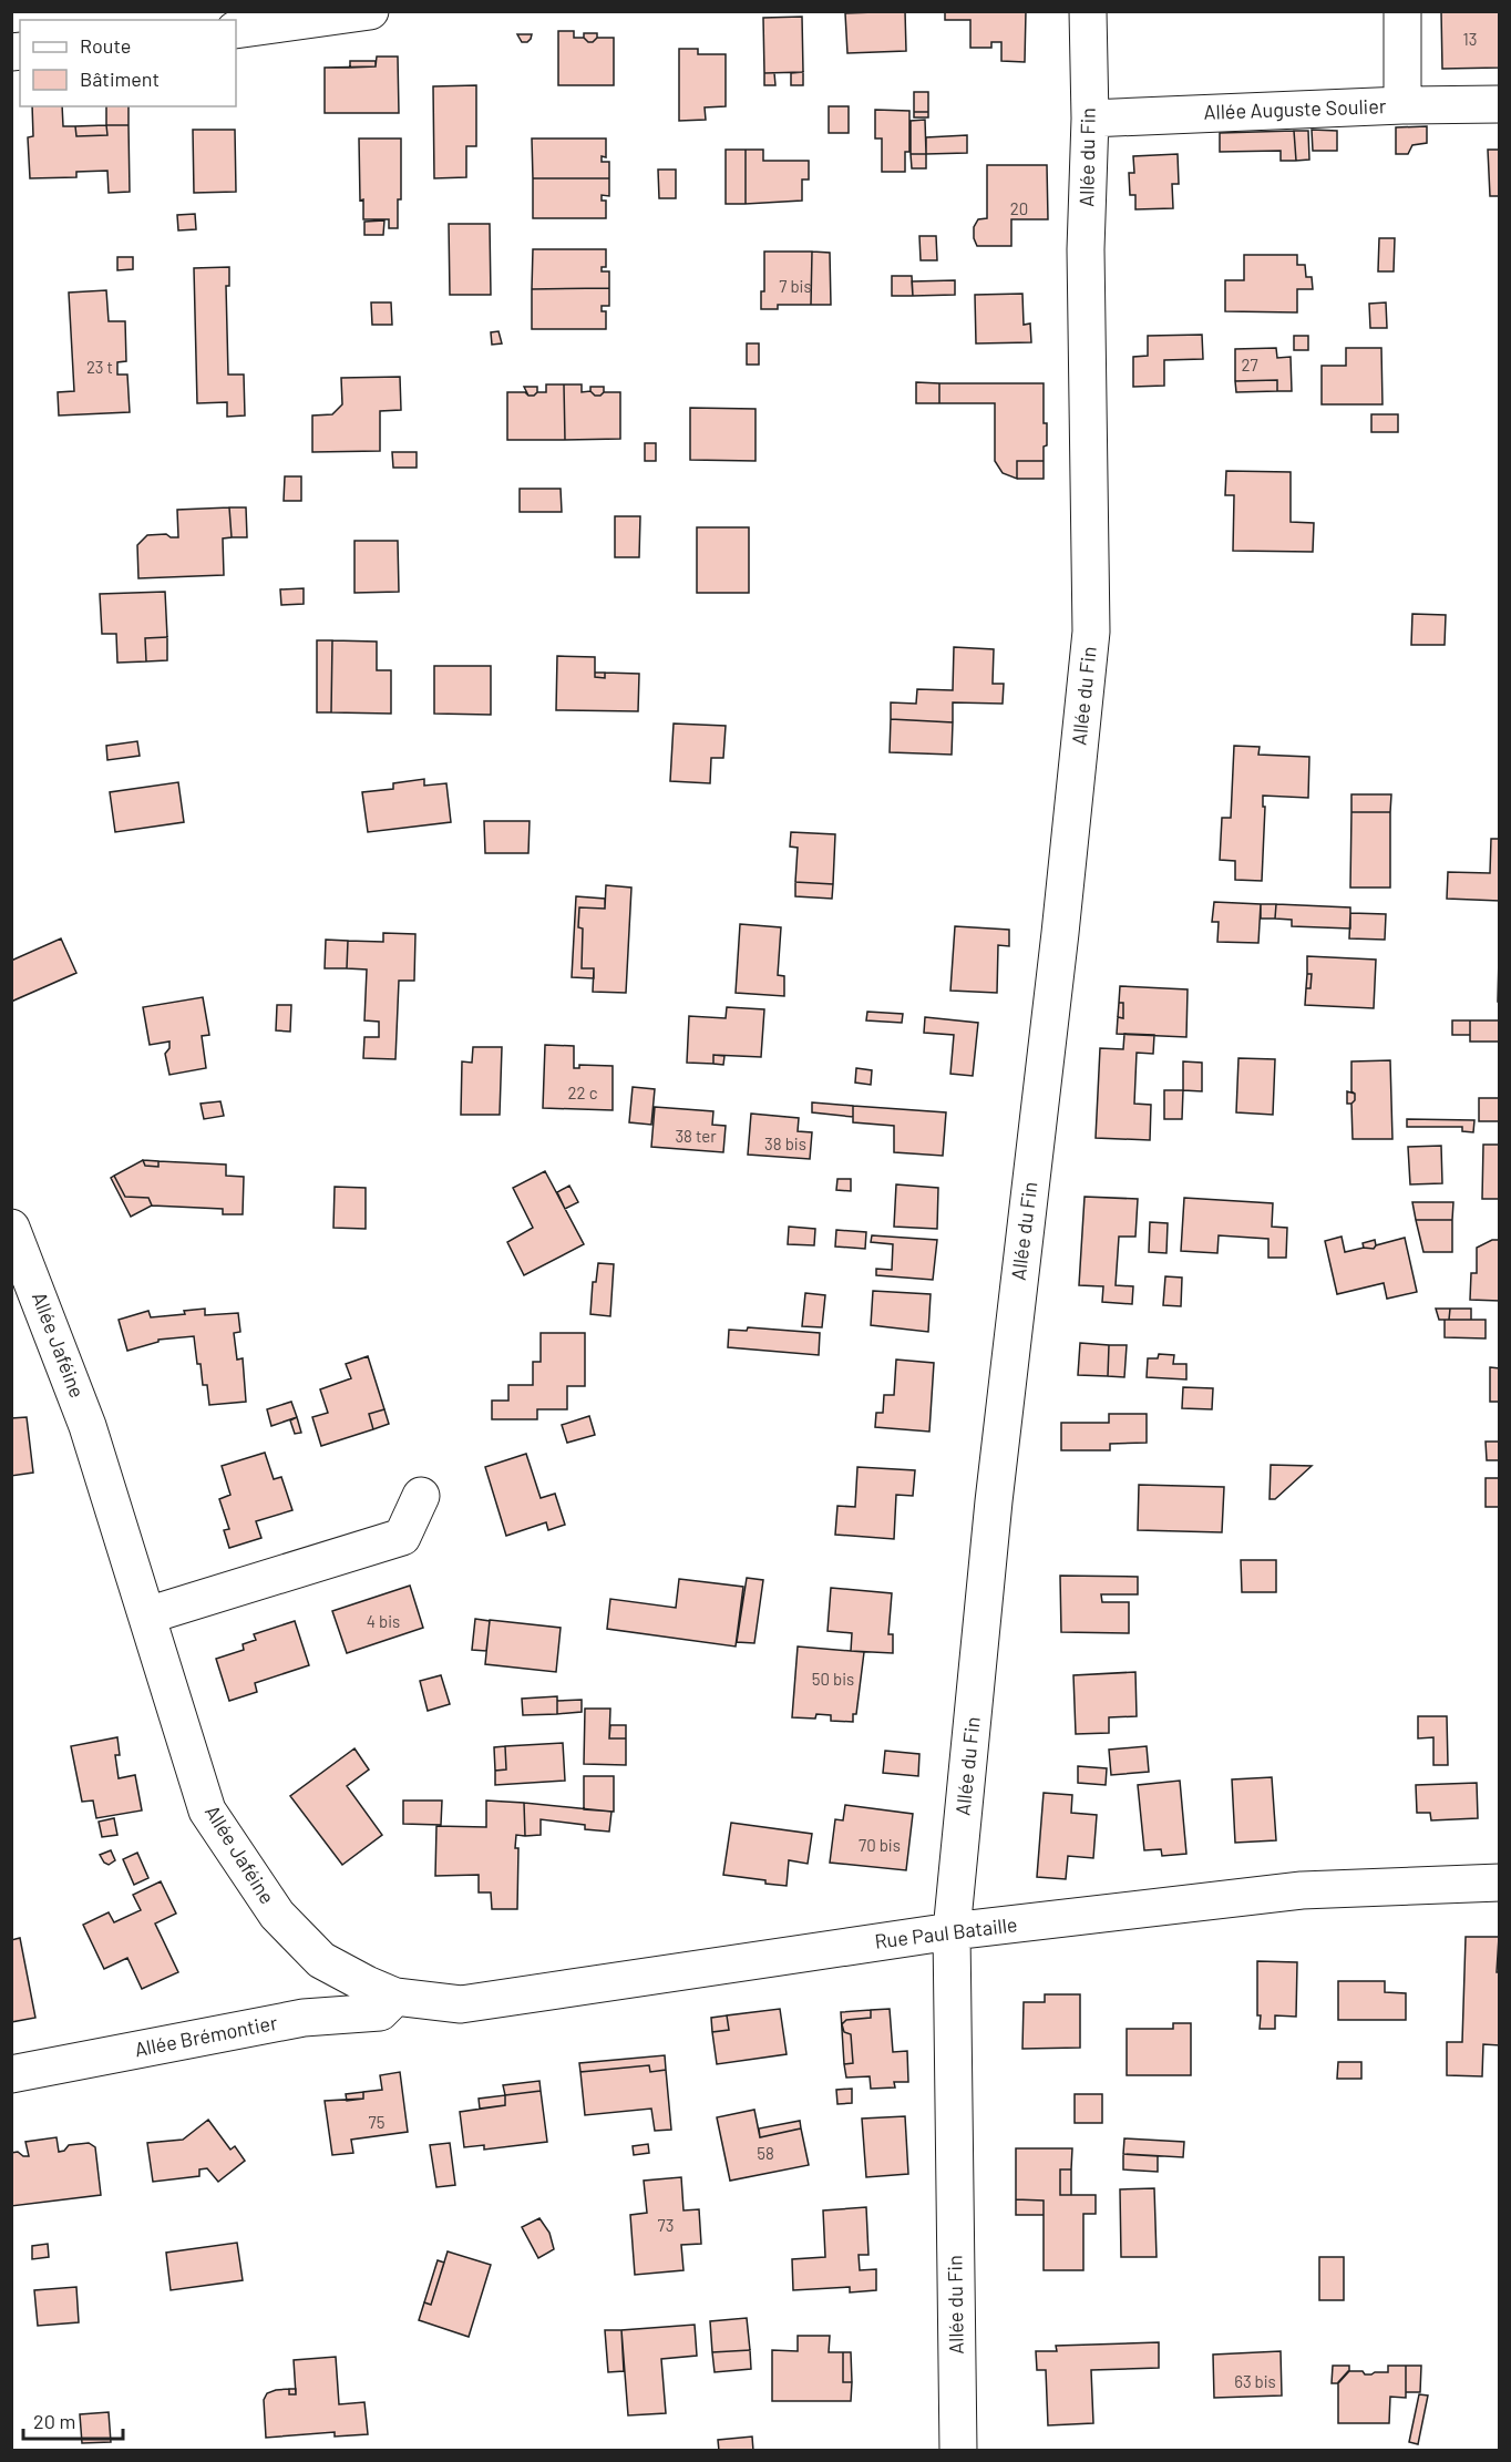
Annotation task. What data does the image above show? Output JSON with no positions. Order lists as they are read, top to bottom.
{
  "streets": {
    "street": [
      "Allée Auguste Soulier",
      "Allée du Fin",
      "Allée Jaféine",
      "Rue Paul Bataille",
      "Allée Brémontier"
    ]
  },
  "crossings": [
    ["Allée Auguste Soulier", "Allée du Fin"],
    ["Allée du Fin", "Rue Paul Bataille"],
    ["Allée Jaféine", "Rue Paul Bataille"],
    ["Allée Jaféine", "Allée Brémontier"],
    ["Rue Paul Bataille", "Allée Brémontier"]
  ],
  "house_numbers": [
    "13",
    "20",
    "7 bis",
    "27",
    "23 t",
    "22 c",
    "38 ter",
    "38 bis",
    "4 bis",
    "50 bis",
    "70 bis",
    "75",
    "58",
    "73",
    "63 bis"
  ],
  "legend": ["Route", "Bâtiment"],
  "scale_bar": "20 m"
}
